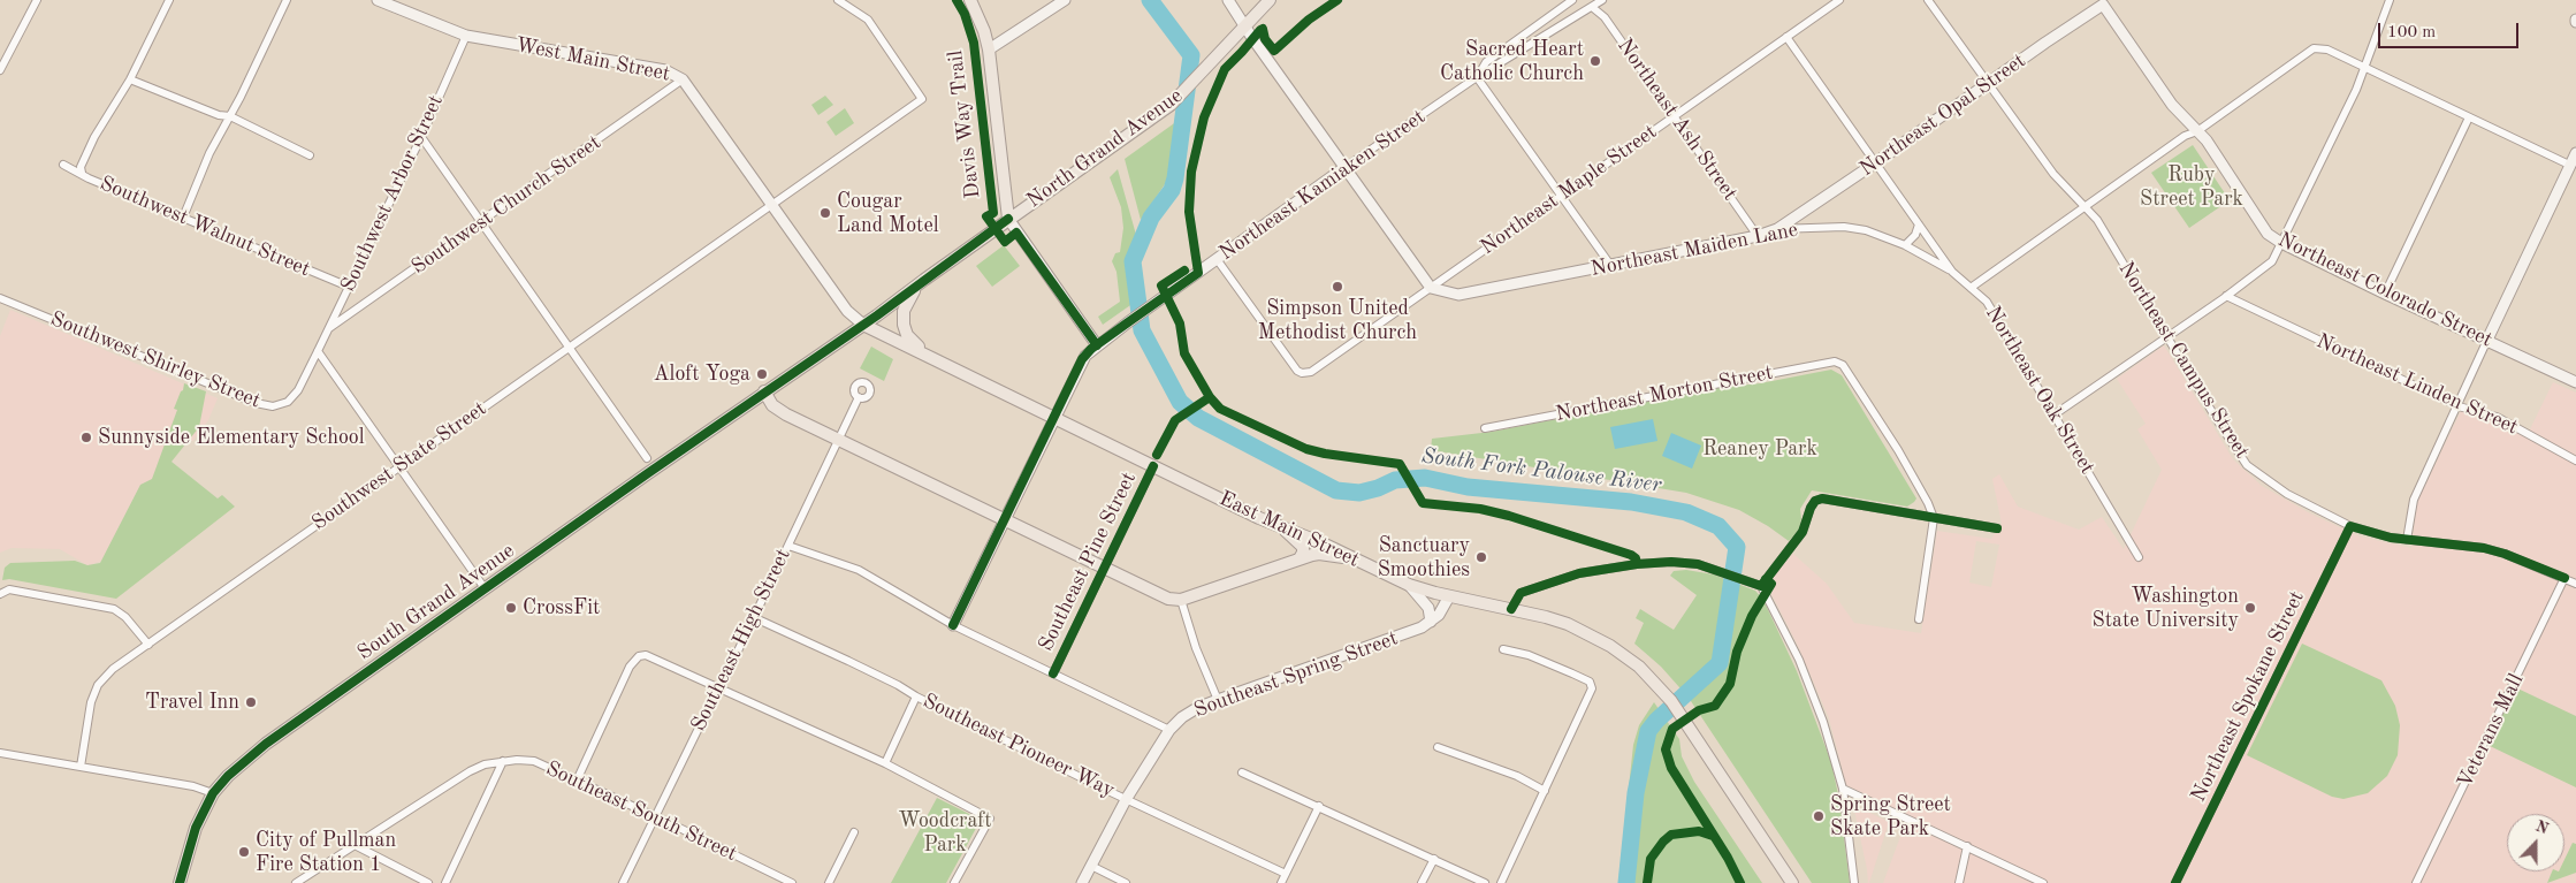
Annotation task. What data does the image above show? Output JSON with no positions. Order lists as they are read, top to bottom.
{
  "streets": {
    "main road": ["North Grand Avenue", "East Main Street", "South Grand Avenue"],
    "street": [
      "West Main Street",
      "Northeast Opal Street",
      "Northeast Ash Street",
      "Northeast Kamiaken Street",
      "Northeast Maple Street",
      "Southwest Arbor Street",
      "Southwest Church Street",
      "Southwest Walnut Street",
      "Northeast Maiden Lane",
      "Northeast Colorado Street",
      "Southwest Shirley Street",
      "Northeast Campus Street",
      "Northeast Linden Street",
      "Northeast Oak Street",
      "Northeast Morton Street",
      "Southwest State Street",
      "Southeast Pine Street",
      "Southeast High Street",
      "Southeast Spring Street",
      "Northeast Spokane Street",
      "Veterans Mall",
      "Southeast Pioneer Way",
      "Southeast South Street"
    ],
    "cycle path": ["Davis Way Trail"]
  },
  "crossings": [
    ["West Main Street", "Southwest Arbor Street"],
    ["West Main Street", "Southwest Church Street"],
    ["West Main Street", "Southwest State Street"],
    ["West Main Street", "East Main Street"],
    ["West Main Street", "South Grand Avenue"],
    ["Northeast Opal Street", "Northeast Maiden Lane"],
    ["Northeast Opal Street", "Northeast Colorado Street"],
    ["Northeast Opal Street", "Northeast Campus Street"],
    ["Northeast Opal Street", "Northeast Oak Street"],
    ["Northeast Ash Street", "Northeast Kamiaken Street"],
    ["Northeast Ash Street", "Northeast Maple Street"],
    ["Northeast Ash Street", "Northeast Maiden Lane"],
    ["Northeast Kamiaken Street", "Northeast Maple Street"],
    ["Northeast Kamiaken Street", "East Main Street"],
    ["Northeast Maple Street", "Northeast Maiden Lane"],
    ["Northeast Maple Street", "Northeast Oak Street"],
    ["Southwest Arbor Street", "Southwest Church Street"],
    ["Southwest Arbor Street", "Southwest Walnut Street"],
    ["Southwest Arbor Street", "Southwest Shirley Street"],
    ["Northeast Maiden Lane", "Northeast Oak Street"],
    ["Northeast Campus Street", "Northeast Spokane Street"],
    ["Northeast Campus Street", "Veterans Mall"],
    ["East Main Street", "Southeast Pine Street"],
    ["East Main Street", "South Grand Avenue"],
    ["East Main Street", "Southeast Spring Street"],
    ["Southeast High Street", "Southeast Pioneer Way"],
    ["Southeast High Street", "Southeast South Street"],
    ["Southeast Spring Street", "Southeast Pioneer Way"]
  ],
  "water": ["South Fork Palouse River"],
  "parks": ["Ruby Street Park", "Reaney Park", "Woodcraft Park"],
  "places": [
    "Sacred Heart Catholic Church",
    "Cougar Land Motel",
    "Simpson United Methodist Church",
    "Aloft Yoga",
    "Sunnyside Elementary School",
    "Sanctuary Smoothies",
    "CrossFit",
    "Washington State University",
    "Travel Inn",
    "Spring Street Skate Park",
    "City of Pullman Fire Station 1"
  ],
  "scale_bar": "100 m",
  "north": "top"
}
